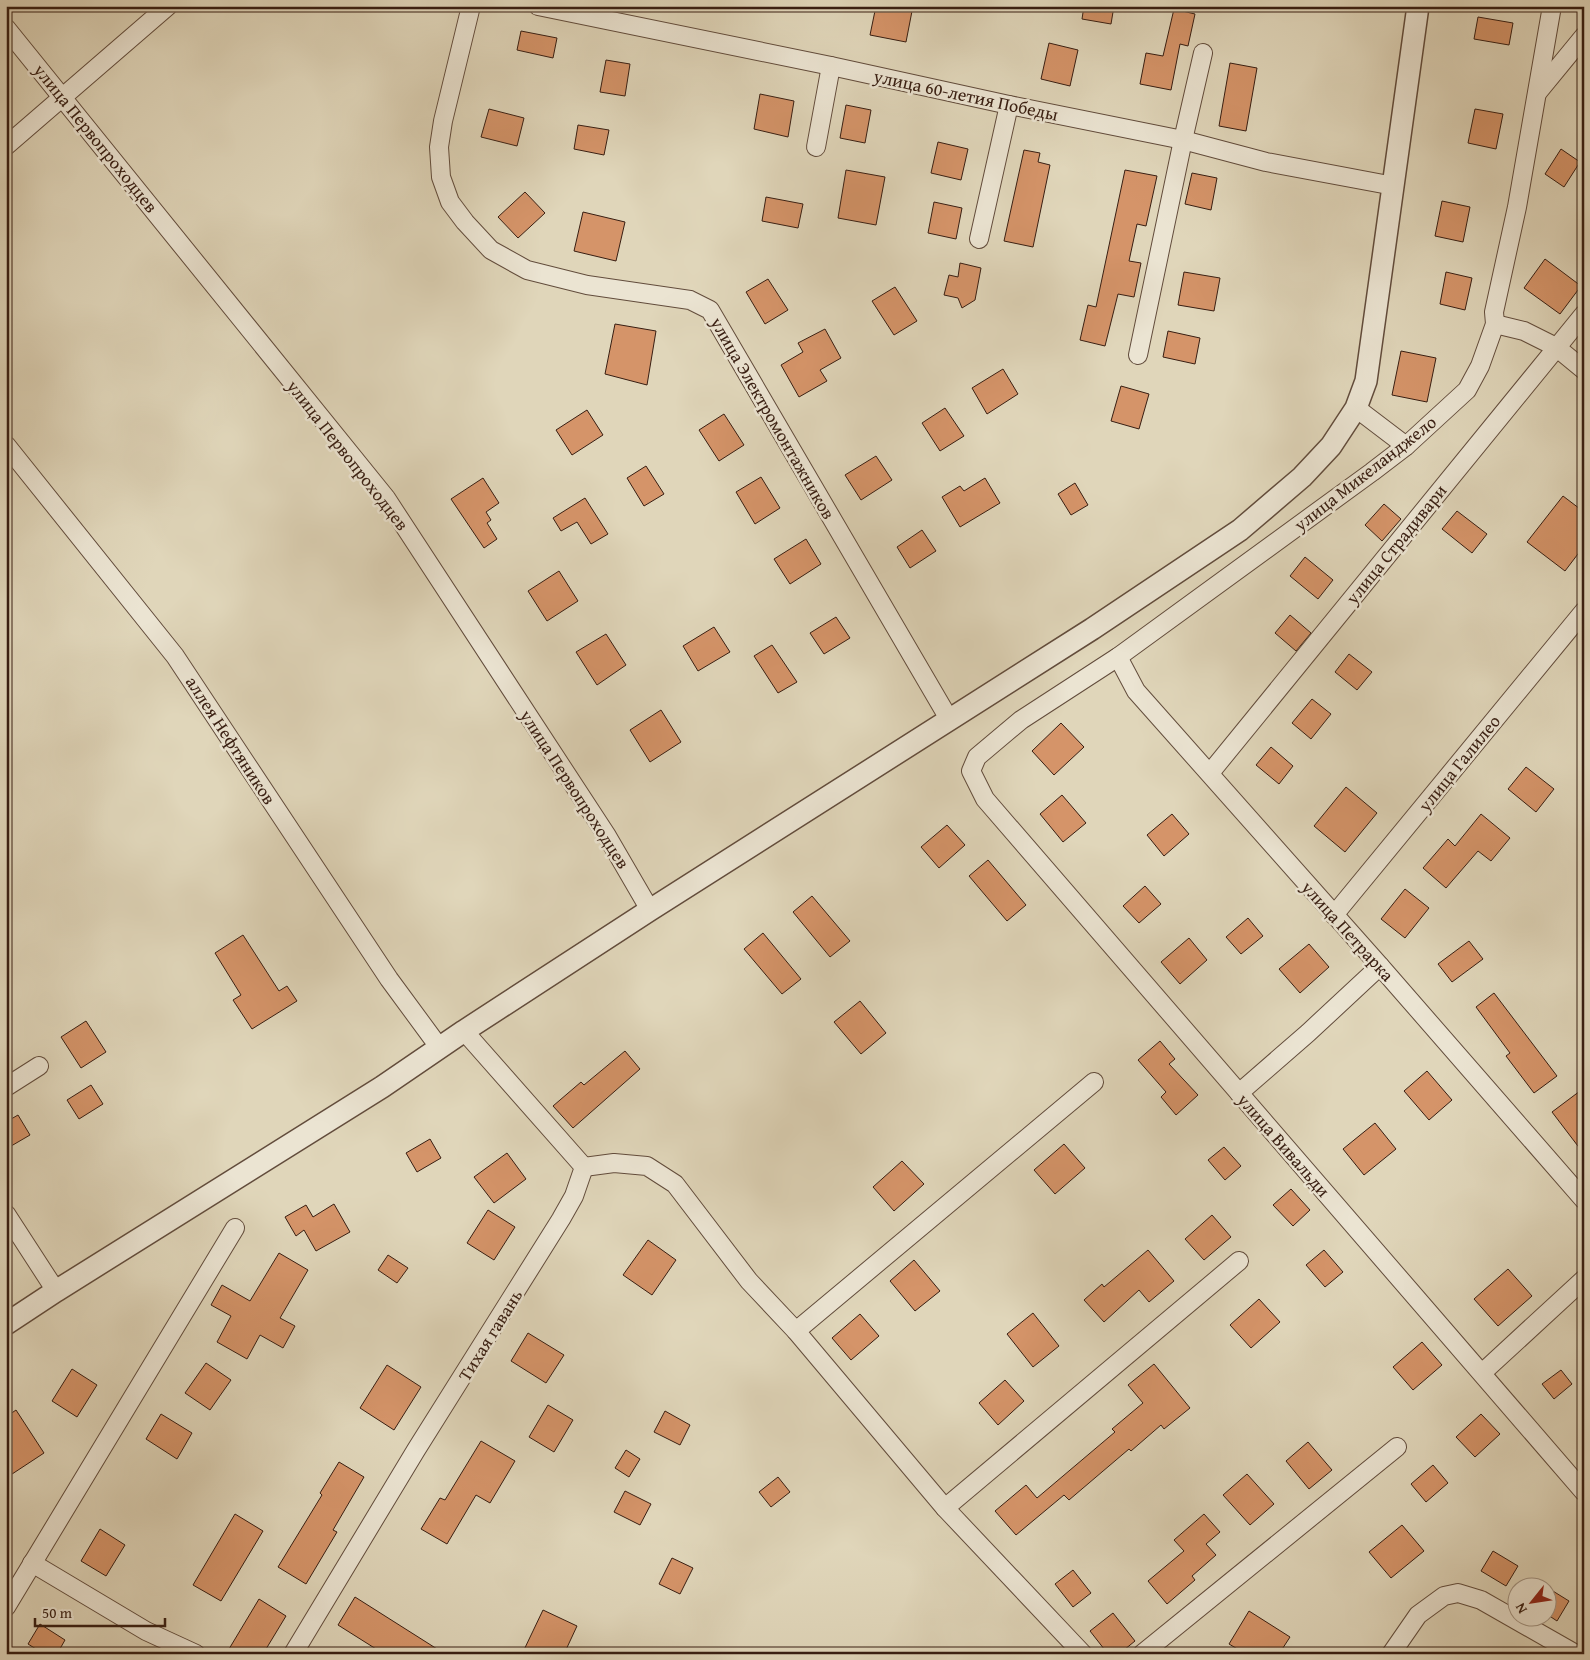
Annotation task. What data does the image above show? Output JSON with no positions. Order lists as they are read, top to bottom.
{
  "streets": {
    "street": [
      "улица 60-летия Победы",
      "улица Первопроходцев",
      "улица Электромонтажников",
      "улица Микеланджело",
      "улица Страдивари",
      "аллея Нефтяников",
      "улица Галилео",
      "улица Петрарка",
      "улица Вивальди",
      "Тихая гавань"
    ]
  },
  "crossings": [
    ["улица Микеланджело", "улица Петрарка"],
    ["улица Микеланджело", "улица Вивальди"],
    ["улица Страдивари", "улица Петрарка"],
    ["улица Галилео", "улица Петрарка"]
  ],
  "scale_bar": "50 m",
  "north": "bottom left"
}
